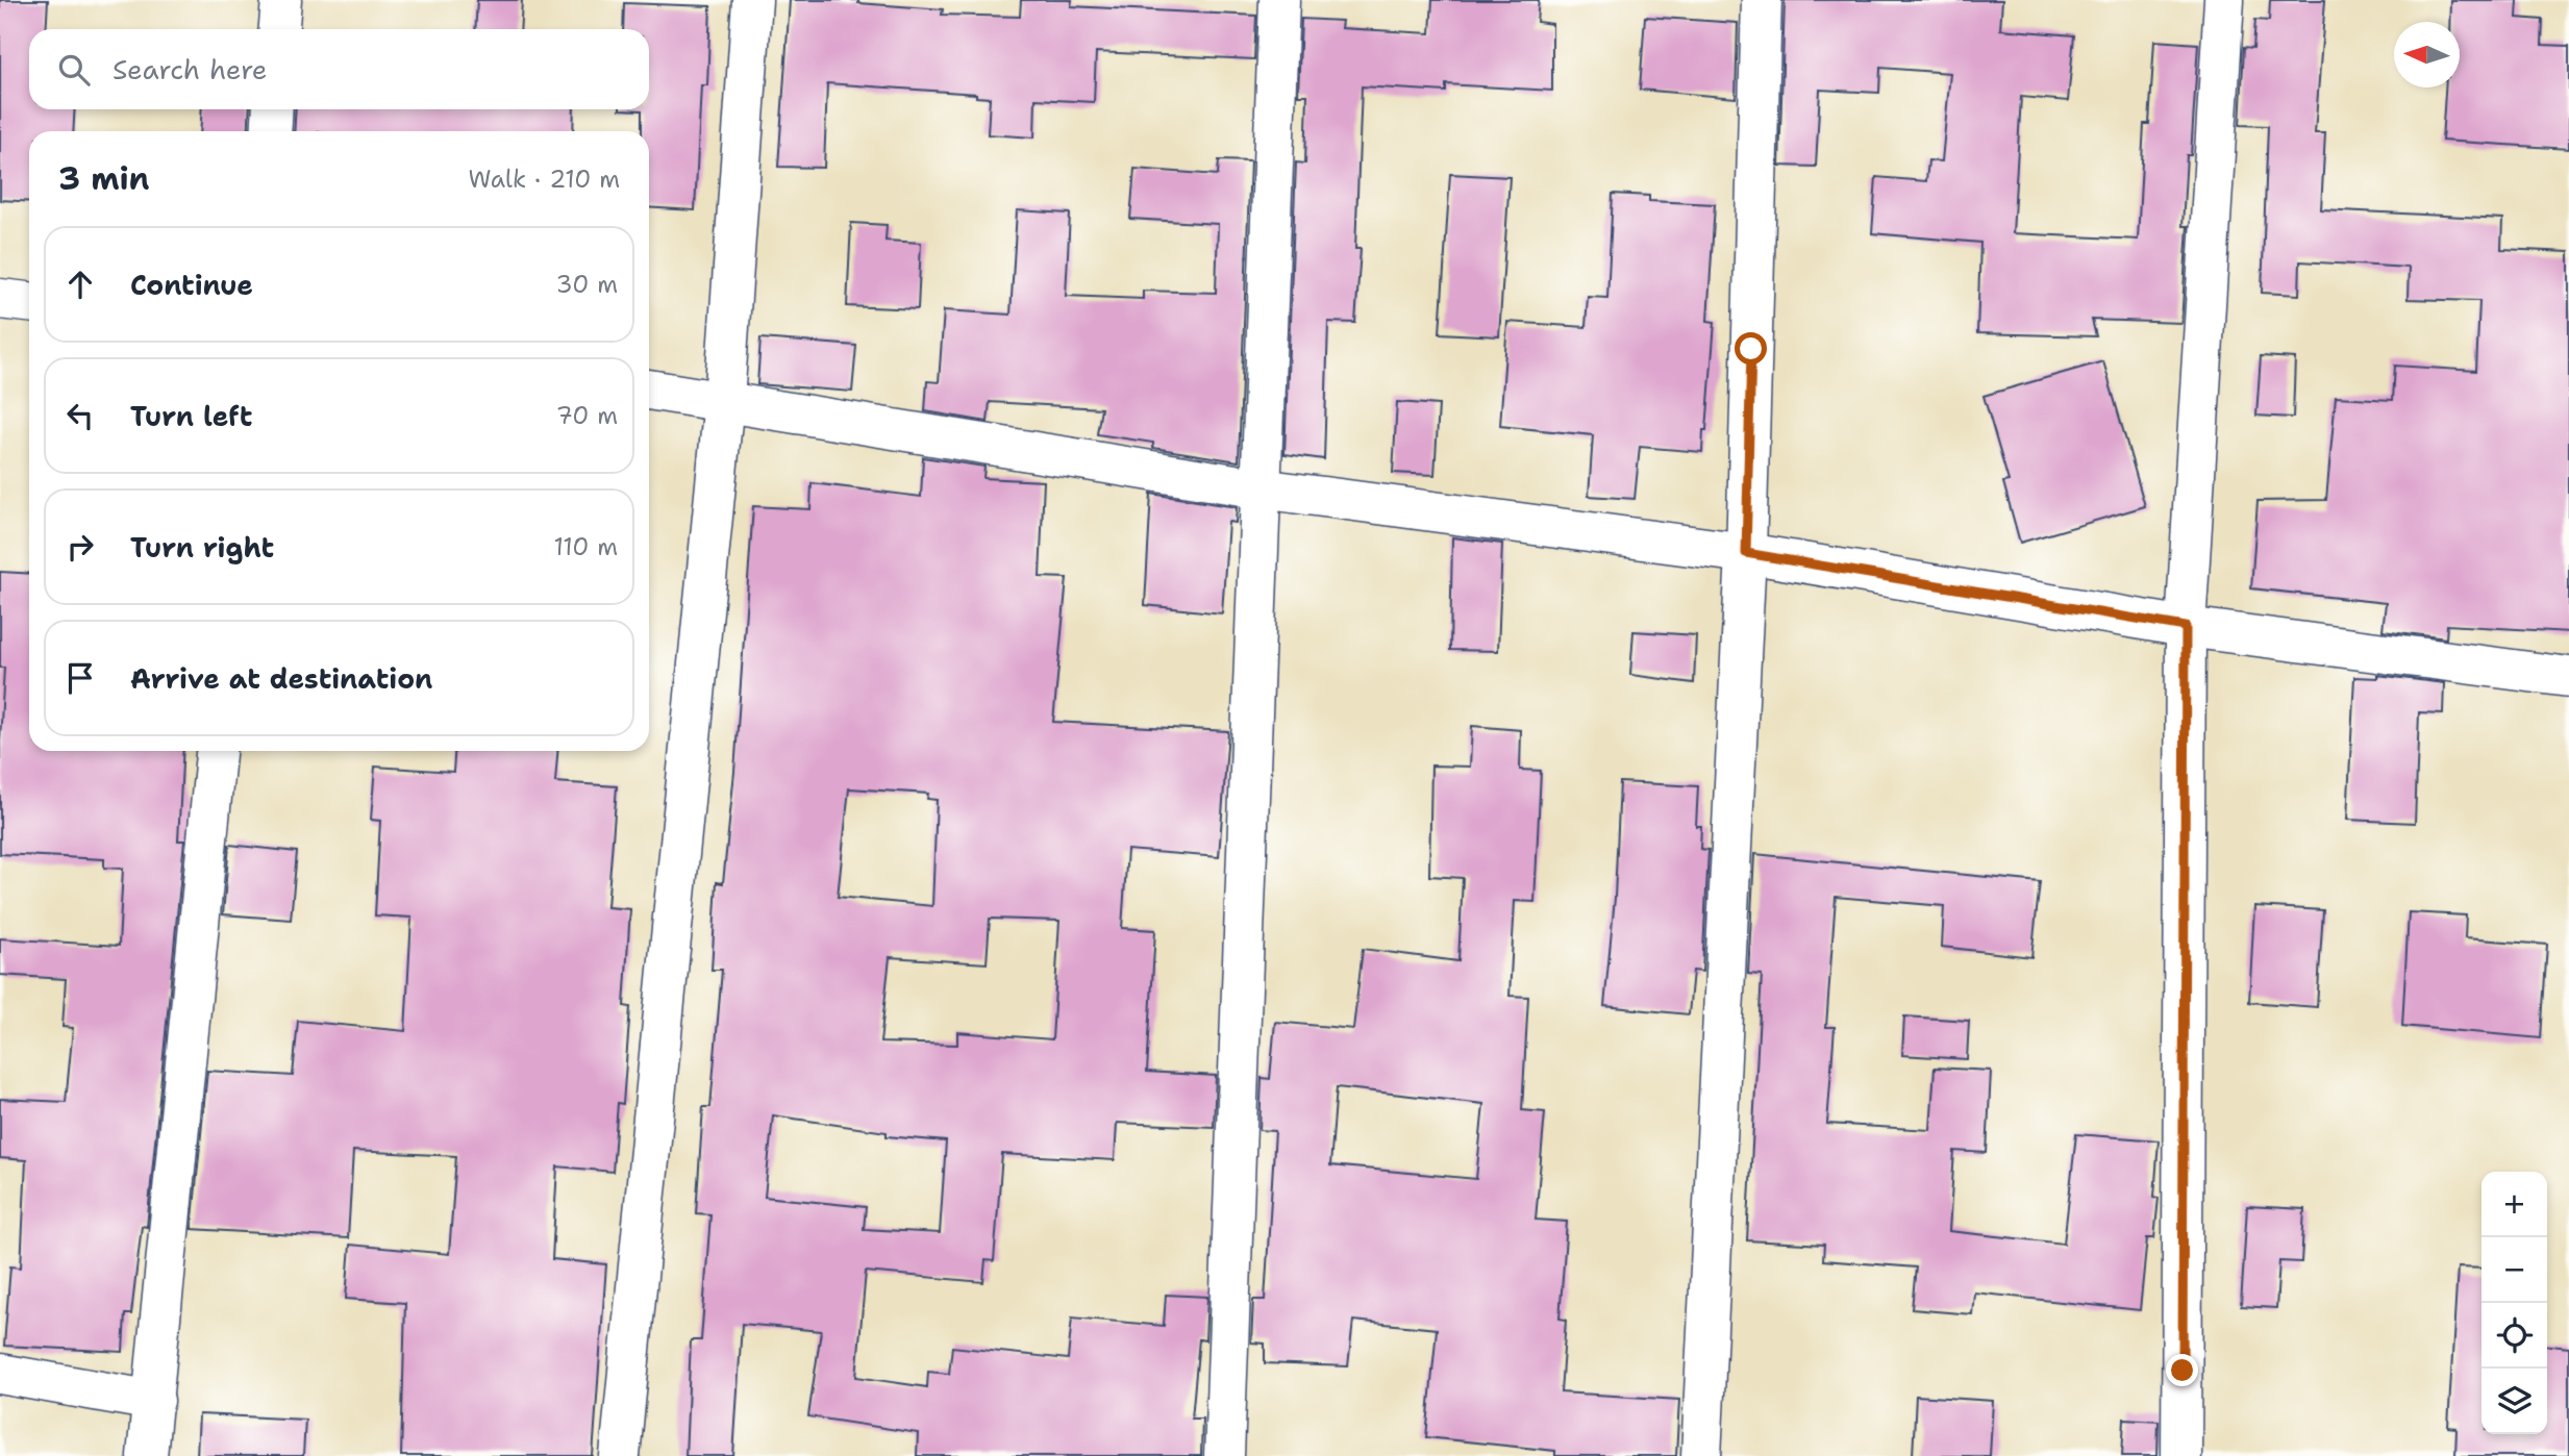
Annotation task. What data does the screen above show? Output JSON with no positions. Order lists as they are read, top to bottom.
{
  "north": "left",
  "page": {
    "search": "Search here",
    "heading": ["3 min", "Walk · 210 m"],
    "list": [
      ["Continue", "30 m"],
      ["Turn left", "70 m"],
      ["Turn right", "110 m"],
      "Arrive at destination"
    ],
    "map_buttons": ["+", "−"]
  }
}
